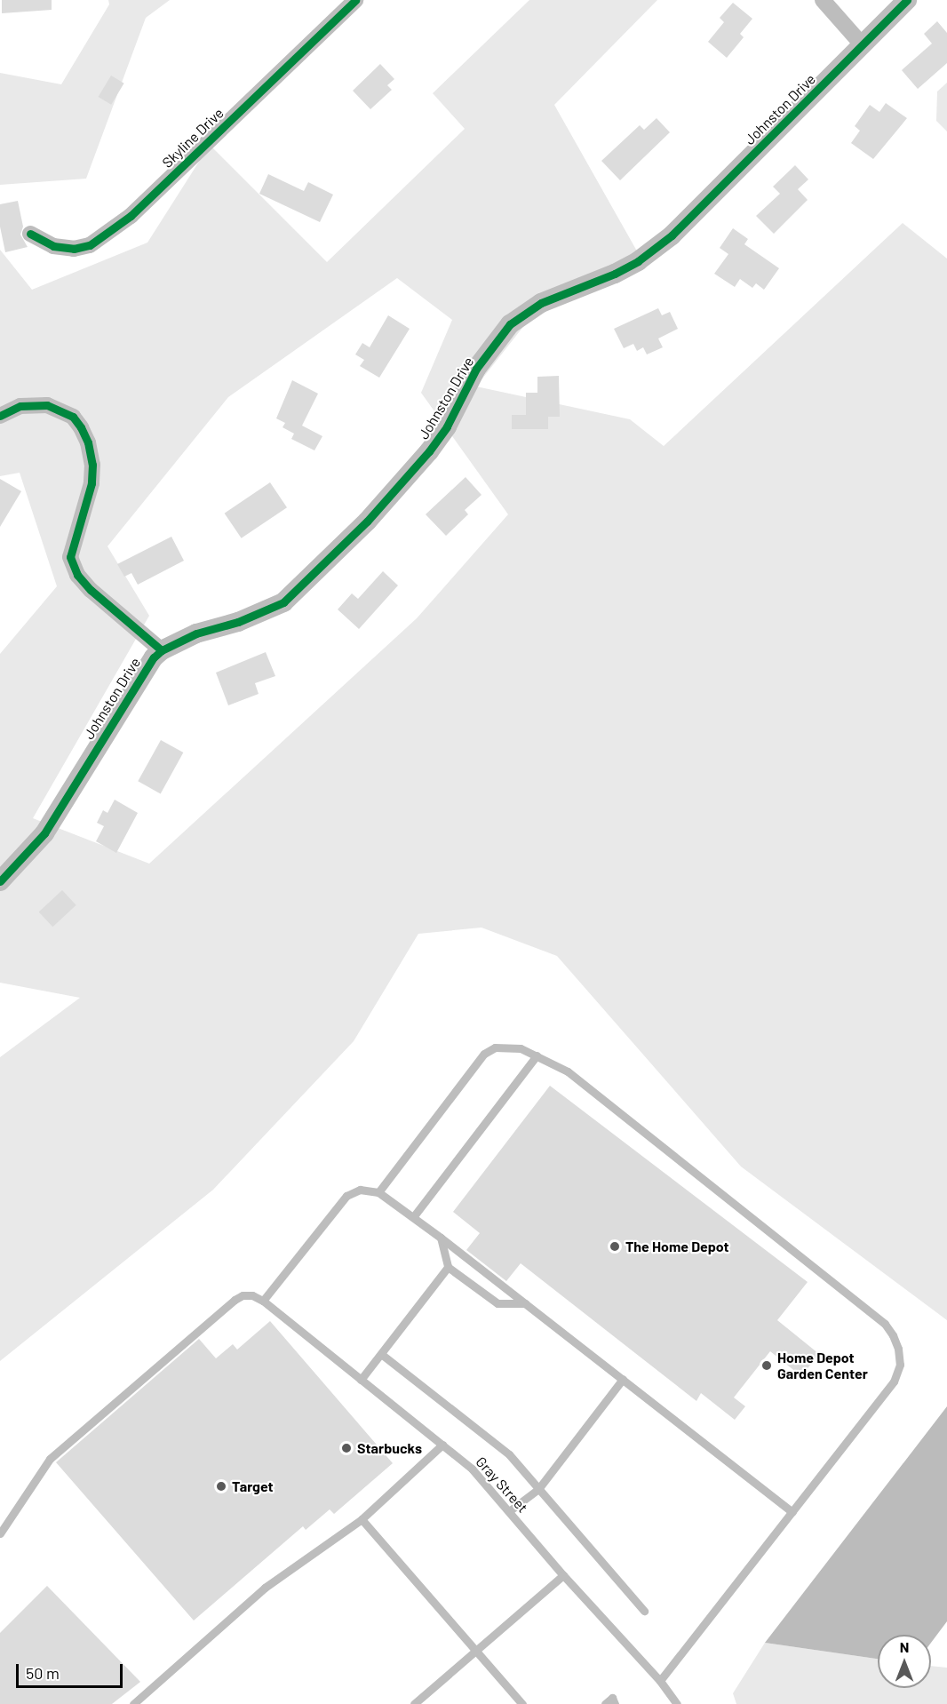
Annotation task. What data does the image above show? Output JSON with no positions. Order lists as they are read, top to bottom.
{
  "streets": {
    "street": ["Johnston Drive", "Skyline Drive"],
    "lane": ["Gray Street"]
  },
  "places": [
    "The Home Depot",
    "Home Depot Garden Center",
    "Starbucks",
    "Target"
  ],
  "scale_bar": "50 m",
  "north": "top"
}
